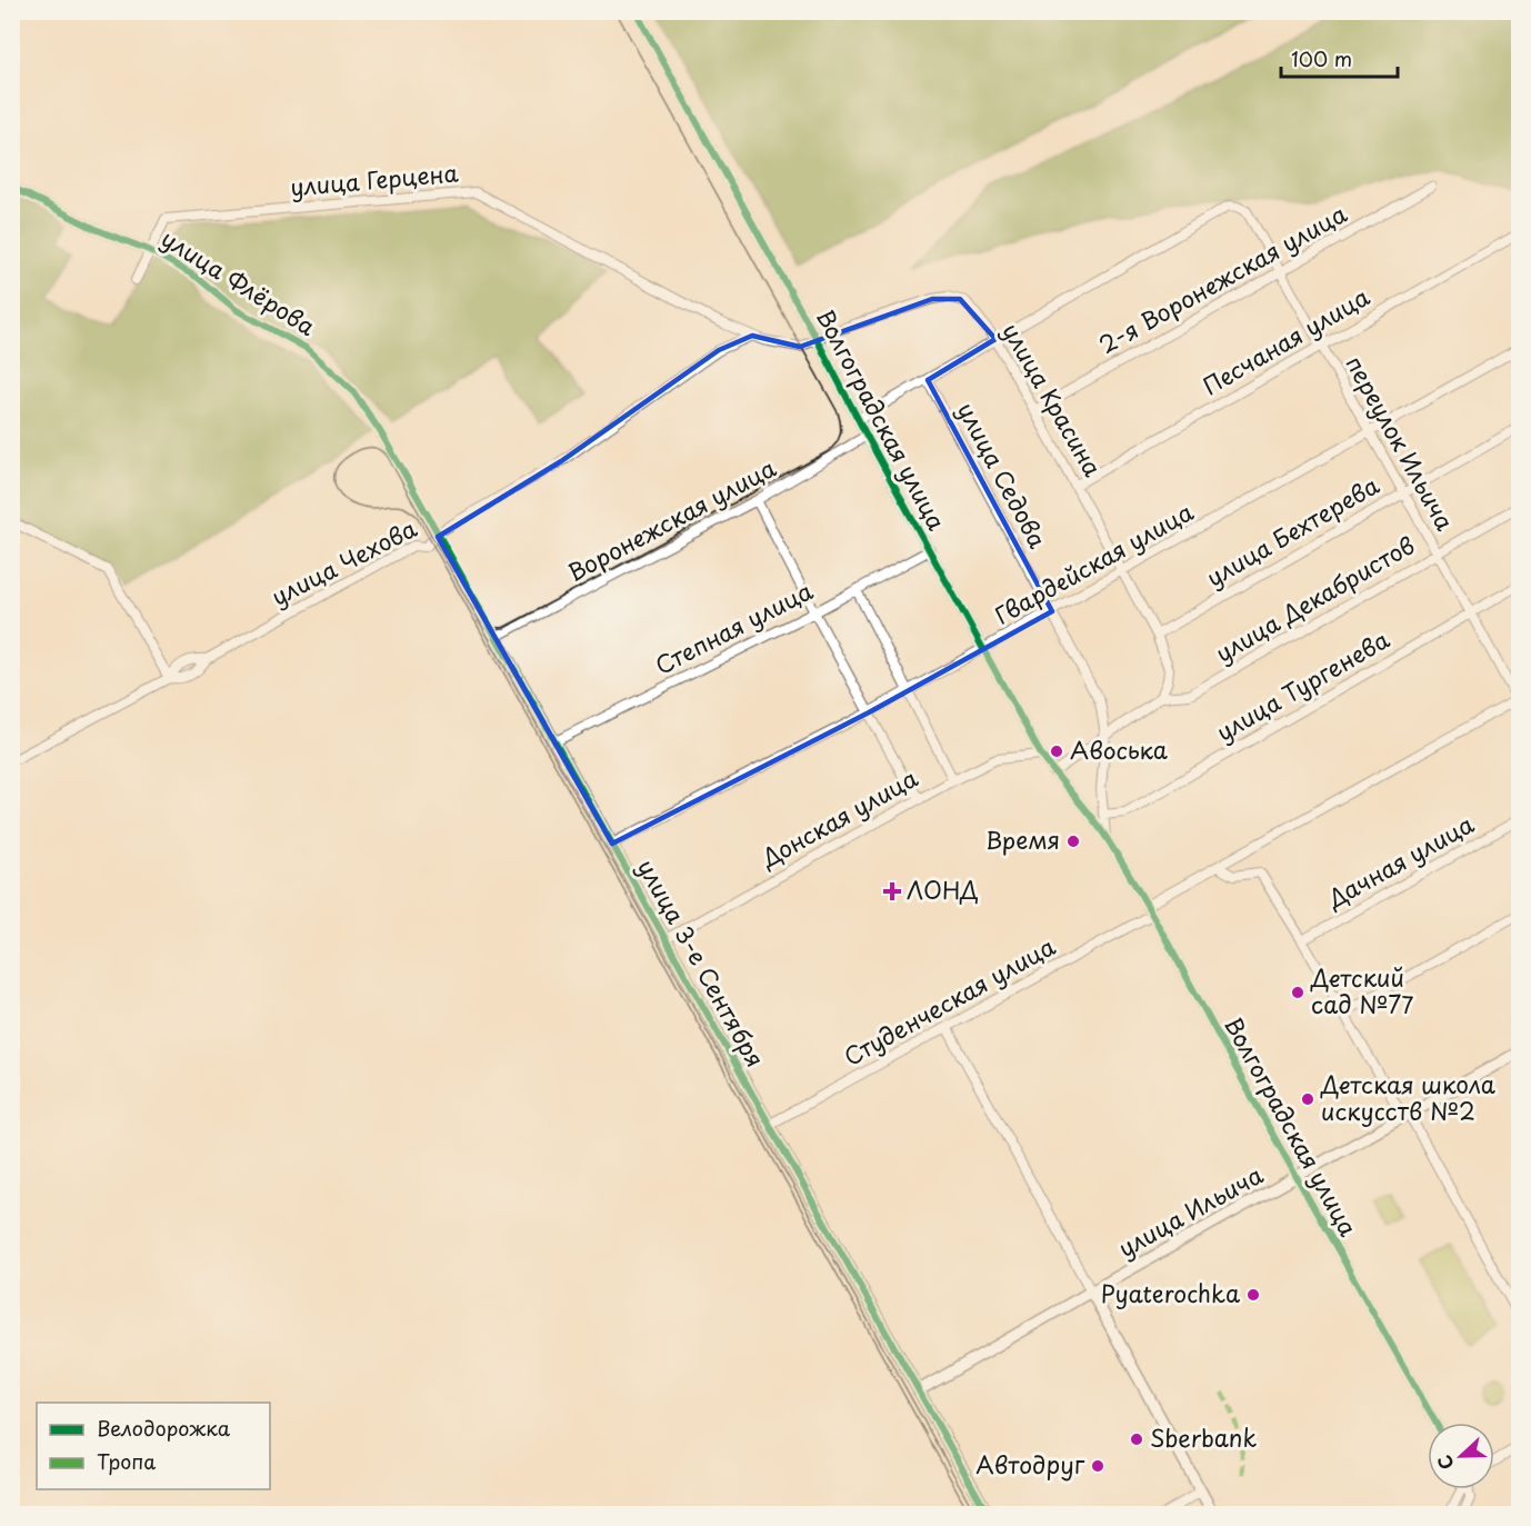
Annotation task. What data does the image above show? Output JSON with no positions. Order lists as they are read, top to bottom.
{
  "streets": {
    "street": [
      "улица Герцена",
      "2-я Воронежская улица",
      "улица Флёрова",
      "Песчаная улица",
      "улица Красина",
      "Волгоградская улица",
      "переулок Ильича",
      "улица Седова",
      "Воронежская улица",
      "улица Бехтерева",
      "улица Чехова",
      "Гвардейская улица",
      "улица Декабристов",
      "Степная улица",
      "улица Тургенева",
      "Донская улица",
      "Дачная улица",
      "улица 3-е Сентября",
      "Студенческая улица",
      "улица Ильича"
    ]
  },
  "crossings": [
    ["улица Герцена", "улица Флёрова"],
    ["улица Герцена", "улица Красина"],
    ["улица Герцена", "Волгоградская улица"],
    ["улица Герцена", "улица Чехова"],
    ["2-я Воронежская улица", "улица Красина"],
    ["2-я Воронежская улица", "переулок Ильича"],
    ["улица Флёрова", "улица 3-е Сентября"],
    ["Песчаная улица", "улица Красина"],
    ["Песчаная улица", "переулок Ильича"],
    ["улица Красина", "Волгоградская улица"],
    ["улица Красина", "переулок Ильича"],
    ["улица Красина", "улица Бехтерева"],
    ["улица Красина", "Гвардейская улица"],
    ["улица Красина", "улица Декабристов"],
    ["Волгоградская улица", "улица Седова"],
    ["Волгоградская улица", "Воронежская улица"],
    ["Волгоградская улица", "Гвардейская улица"],
    ["Волгоградская улица", "Степная улица"],
    ["Волгоградская улица", "улица Тургенева"],
    ["Волгоградская улица", "Донская улица"],
    ["Волгоградская улица", "Студенческая улица"],
    ["Волгоградская улица", "улица Ильича"],
    ["переулок Ильича", "улица Бехтерева"],
    ["переулок Ильича", "Гвардейская улица"],
    ["переулок Ильича", "улица Декабристов"],
    ["переулок Ильича", "улица Тургенева"],
    ["переулок Ильича", "Студенческая улица"],
    ["улица Седова", "Гвардейская улица"],
    ["Воронежская улица", "улица 3-е Сентября"],
    ["улица Чехова", "улица 3-е Сентября"],
    ["Гвардейская улица", "улица 3-е Сентября"],
    ["Степная улица", "улица 3-е Сентября"],
    ["Донская улица", "улица 3-е Сентября"],
    ["улица 3-е Сентября", "Студенческая улица"],
    ["улица 3-е Сентября", "улица Ильича"]
  ],
  "places": {
    "other": [
      "Авоська",
      "Время",
      "Детский сад №77",
      "Детская школа искусств №2",
      "Pyaterochka",
      "Sberbank",
      "Автодруг"
    ],
    "health": ["ЛОНД"]
  },
  "legend": ["Велодорожка", "Тропа"],
  "scale_bar": "100 m",
  "north": "left"
}
